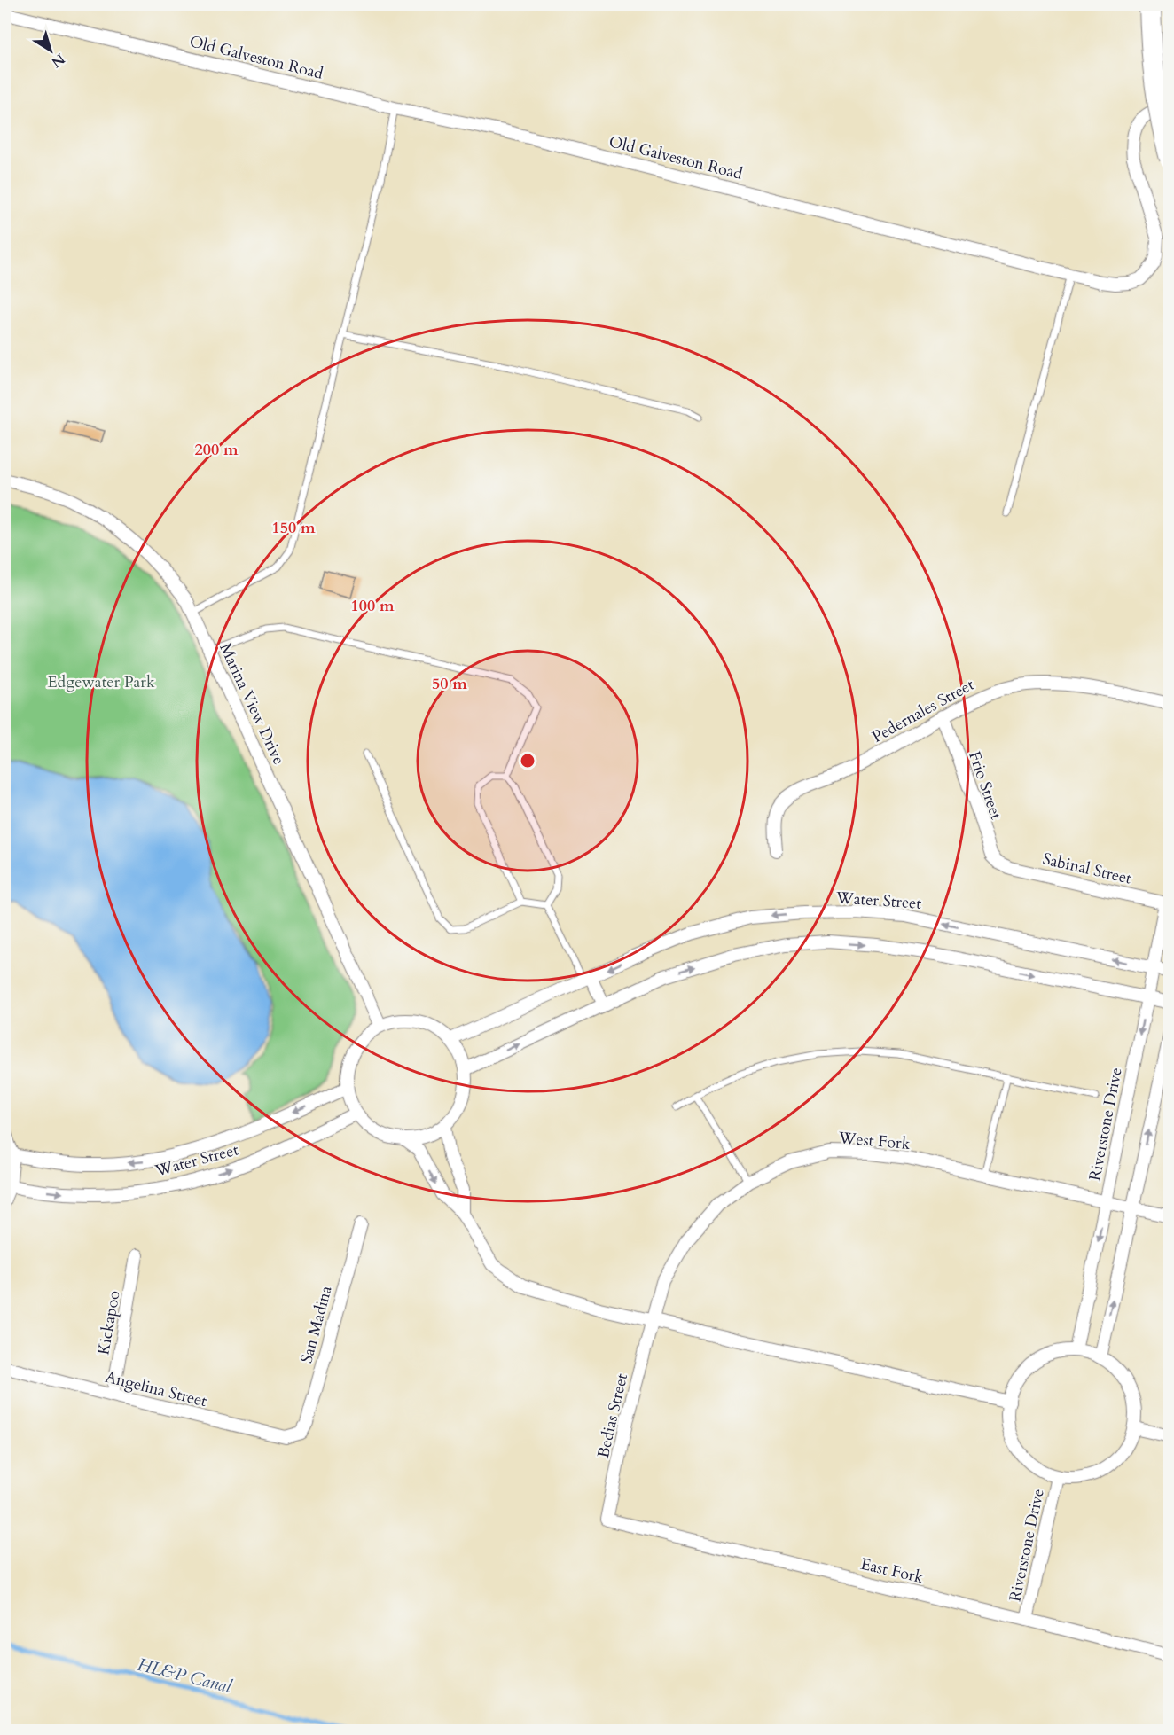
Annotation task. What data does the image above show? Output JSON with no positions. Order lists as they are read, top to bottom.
{
  "streets": {
    "street": [
      "Old Galveston Road",
      "Marina View Drive",
      "Pedernales Street",
      "Frio Street",
      "Sabinal Street",
      "Water Street",
      "Riverstone Drive",
      "West Fork",
      "Kickapoo",
      "San Madina",
      "Angelina Street",
      "Bedias Street",
      "East Fork"
    ]
  },
  "crossings": [
    ["Marina View Drive", "Water Street"],
    ["Pedernales Street", "Frio Street"],
    ["Frio Street", "Sabinal Street"],
    ["Sabinal Street", "Riverstone Drive"],
    ["Water Street", "Riverstone Drive"],
    ["Riverstone Drive", "West Fork"],
    ["Riverstone Drive", "East Fork"],
    ["West Fork", "Bedias Street"],
    ["Kickapoo", "Angelina Street"],
    ["San Madina", "Angelina Street"],
    ["Bedias Street", "East Fork"]
  ],
  "water": ["HL&P Canal"],
  "parks": ["Edgewater Park"],
  "north": "bottom right",
  "rings": [
    "200 m",
    "150 m",
    "100 m",
    "50 m"
  ]
}
